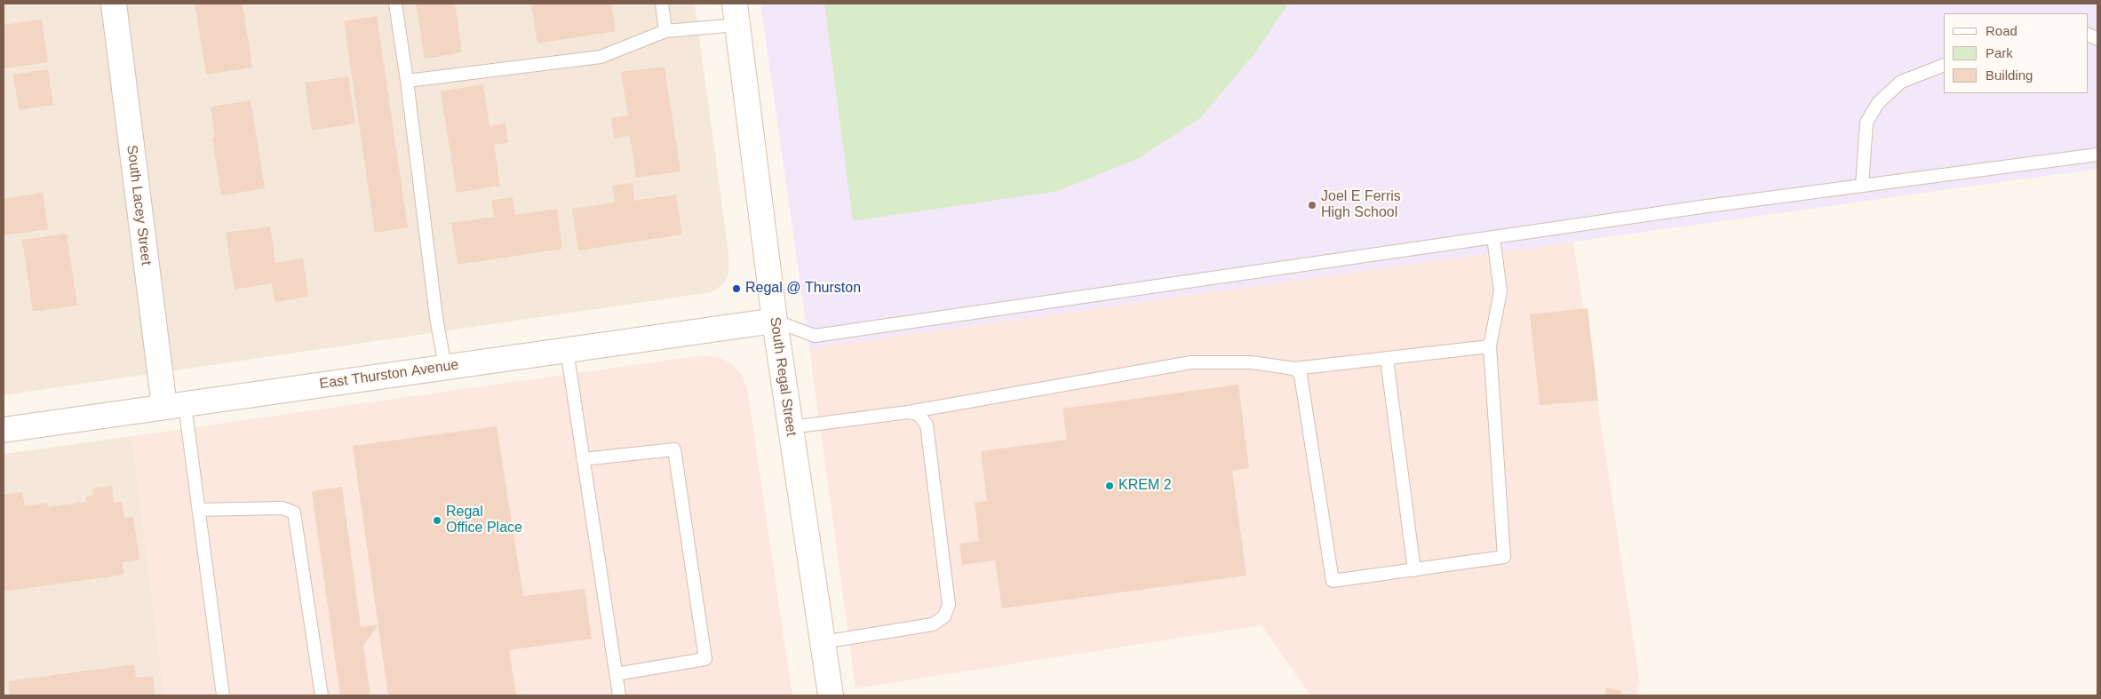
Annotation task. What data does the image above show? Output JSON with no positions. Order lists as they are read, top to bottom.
{
  "streets": {
    "street": ["South Lacey Street", "East Thurston Avenue", "South Regal Street"]
  },
  "crossings": [
    ["South Lacey Street", "East Thurston Avenue"],
    ["East Thurston Avenue", "South Regal Street"]
  ],
  "places": [
    "Joel E Ferris High School",
    "Regal @ Thurston",
    "KREM 2",
    "Regal Office Place"
  ],
  "legend": ["Road", "Park", "Building"]
}
